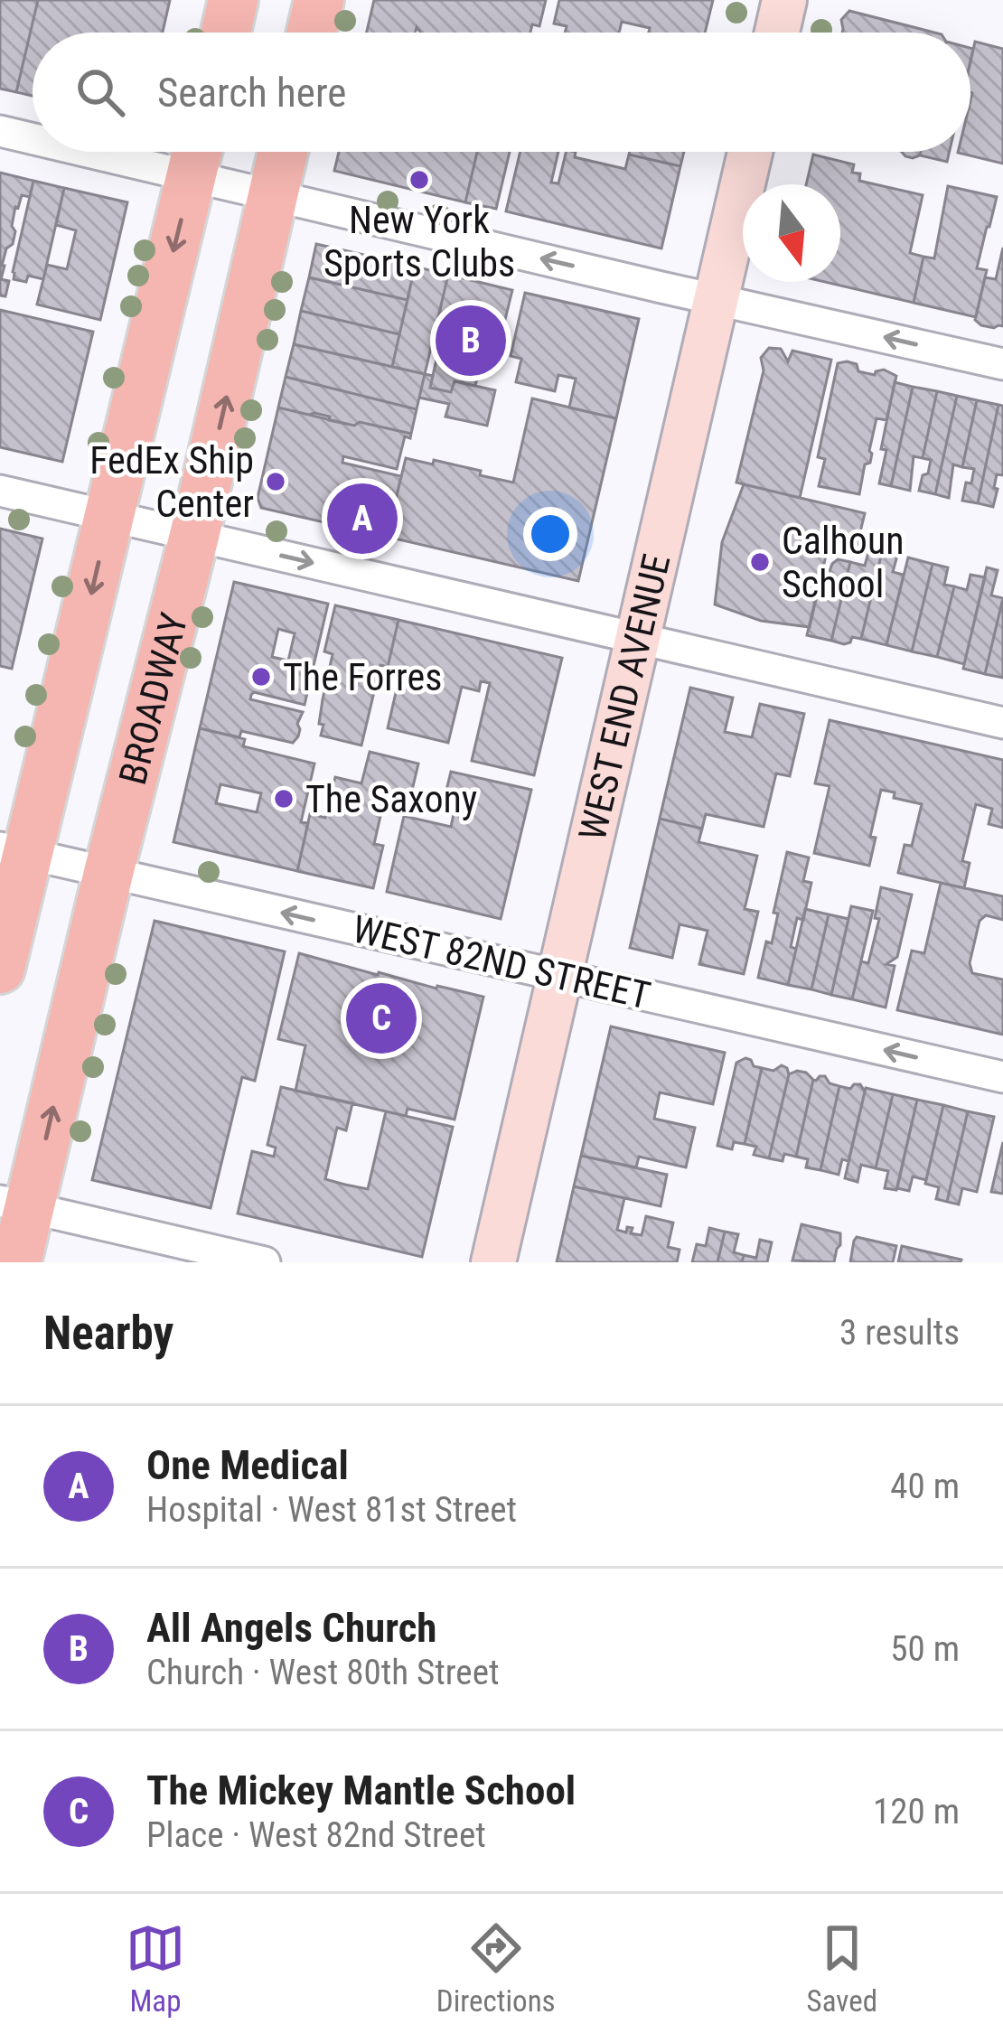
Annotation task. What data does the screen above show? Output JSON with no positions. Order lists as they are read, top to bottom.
{
  "streets": {
    "main road": ["BROADWAY"],
    "street": ["WEST END AVENUE", "WEST 82ND STREET"]
  },
  "crossings": [
    ["BROADWAY", "WEST 82ND STREET"],
    ["WEST END AVENUE", "WEST 82ND STREET"]
  ],
  "one_way": ["WEST 82ND STREET"],
  "places": [
    "New York Sports Clubs",
    "FedEx Ship Center",
    "Calhoun School",
    "The Forres",
    "The Saxony"
  ],
  "north": "bottom",
  "page": {
    "search": "Search here",
    "pins": ["B", "A", "C"],
    "heading": ["Nearby", "3 results"],
    "list": [
      {
        "mark": "A",
        "name": "One Medical",
        "note": "Hospital · West 81st Street",
        "value": "40 m"
      },
      {
        "mark": "B",
        "name": "All Angels Church",
        "note": "Church · West 80th Street",
        "value": "50 m"
      },
      {
        "mark": "C",
        "name": "The Mickey Mantle School",
        "note": "Place · West 82nd Street",
        "value": "120 m"
      }
    ],
    "nav": ["Map", "Directions", "Saved"]
  }
}
